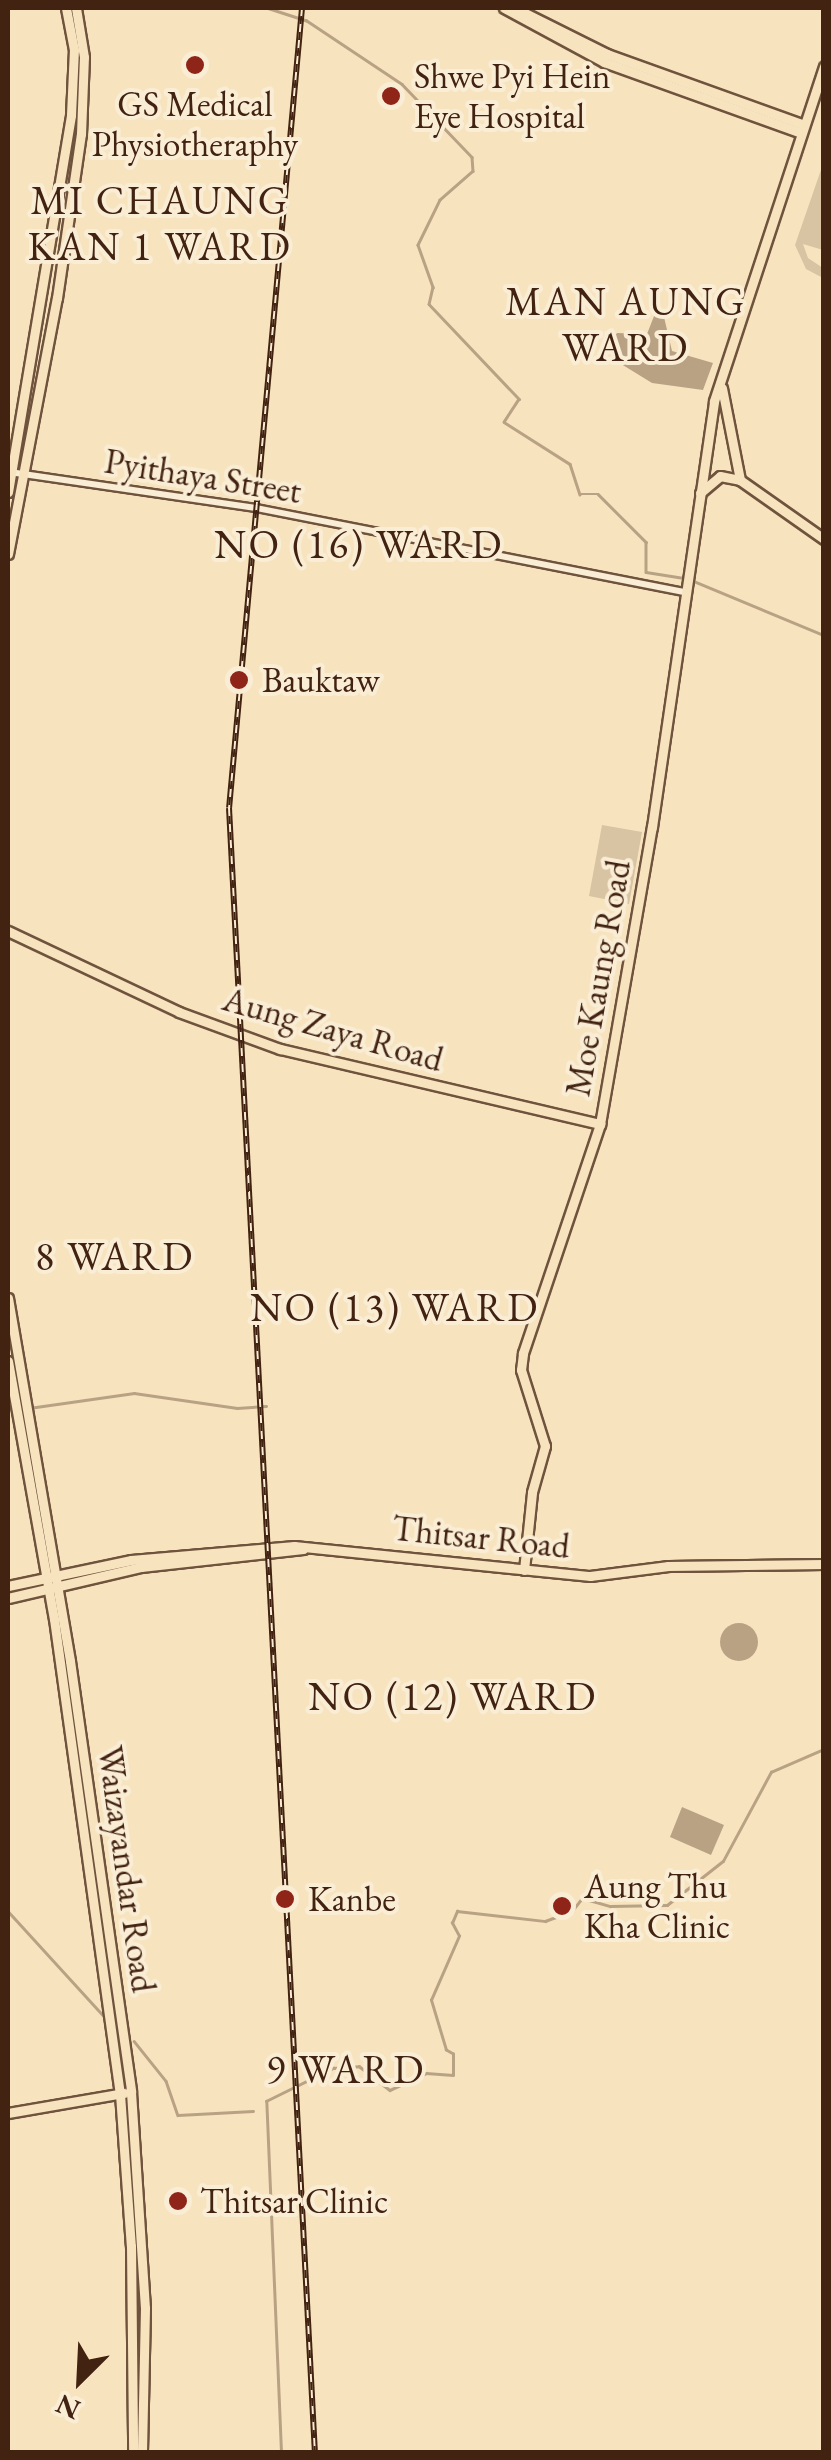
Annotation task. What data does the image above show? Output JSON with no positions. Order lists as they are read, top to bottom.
{
  "streets": {
    "main road": [
      "Moe Kaung Road",
      "Aung Zaya Road",
      "Thitsar Road",
      "Waizayandar Road"
    ],
    "street": ["Pyithaya Street"]
  },
  "crossings": [
    ["Pyithaya Street", "Moe Kaung Road"],
    ["Moe Kaung Road", "Aung Zaya Road"],
    ["Moe Kaung Road", "Thitsar Road"],
    ["Thitsar Road", "Waizayandar Road"]
  ],
  "districts": [
    "MI CHAUNG KAN 1 WARD",
    "MAN AUNG WARD",
    "NO (16) WARD",
    "8 WARD",
    "NO (13) WARD",
    "NO (12) WARD",
    "9 WARD"
  ],
  "places": [
    "GS Medical Physiotheraphy",
    "Shwe Pyi Hein Eye Hospital",
    "Bauktaw",
    "Kanbe",
    "Aung Thu Kha Clinic",
    "Thitsar Clinic"
  ],
  "north": "bottom left"
}
